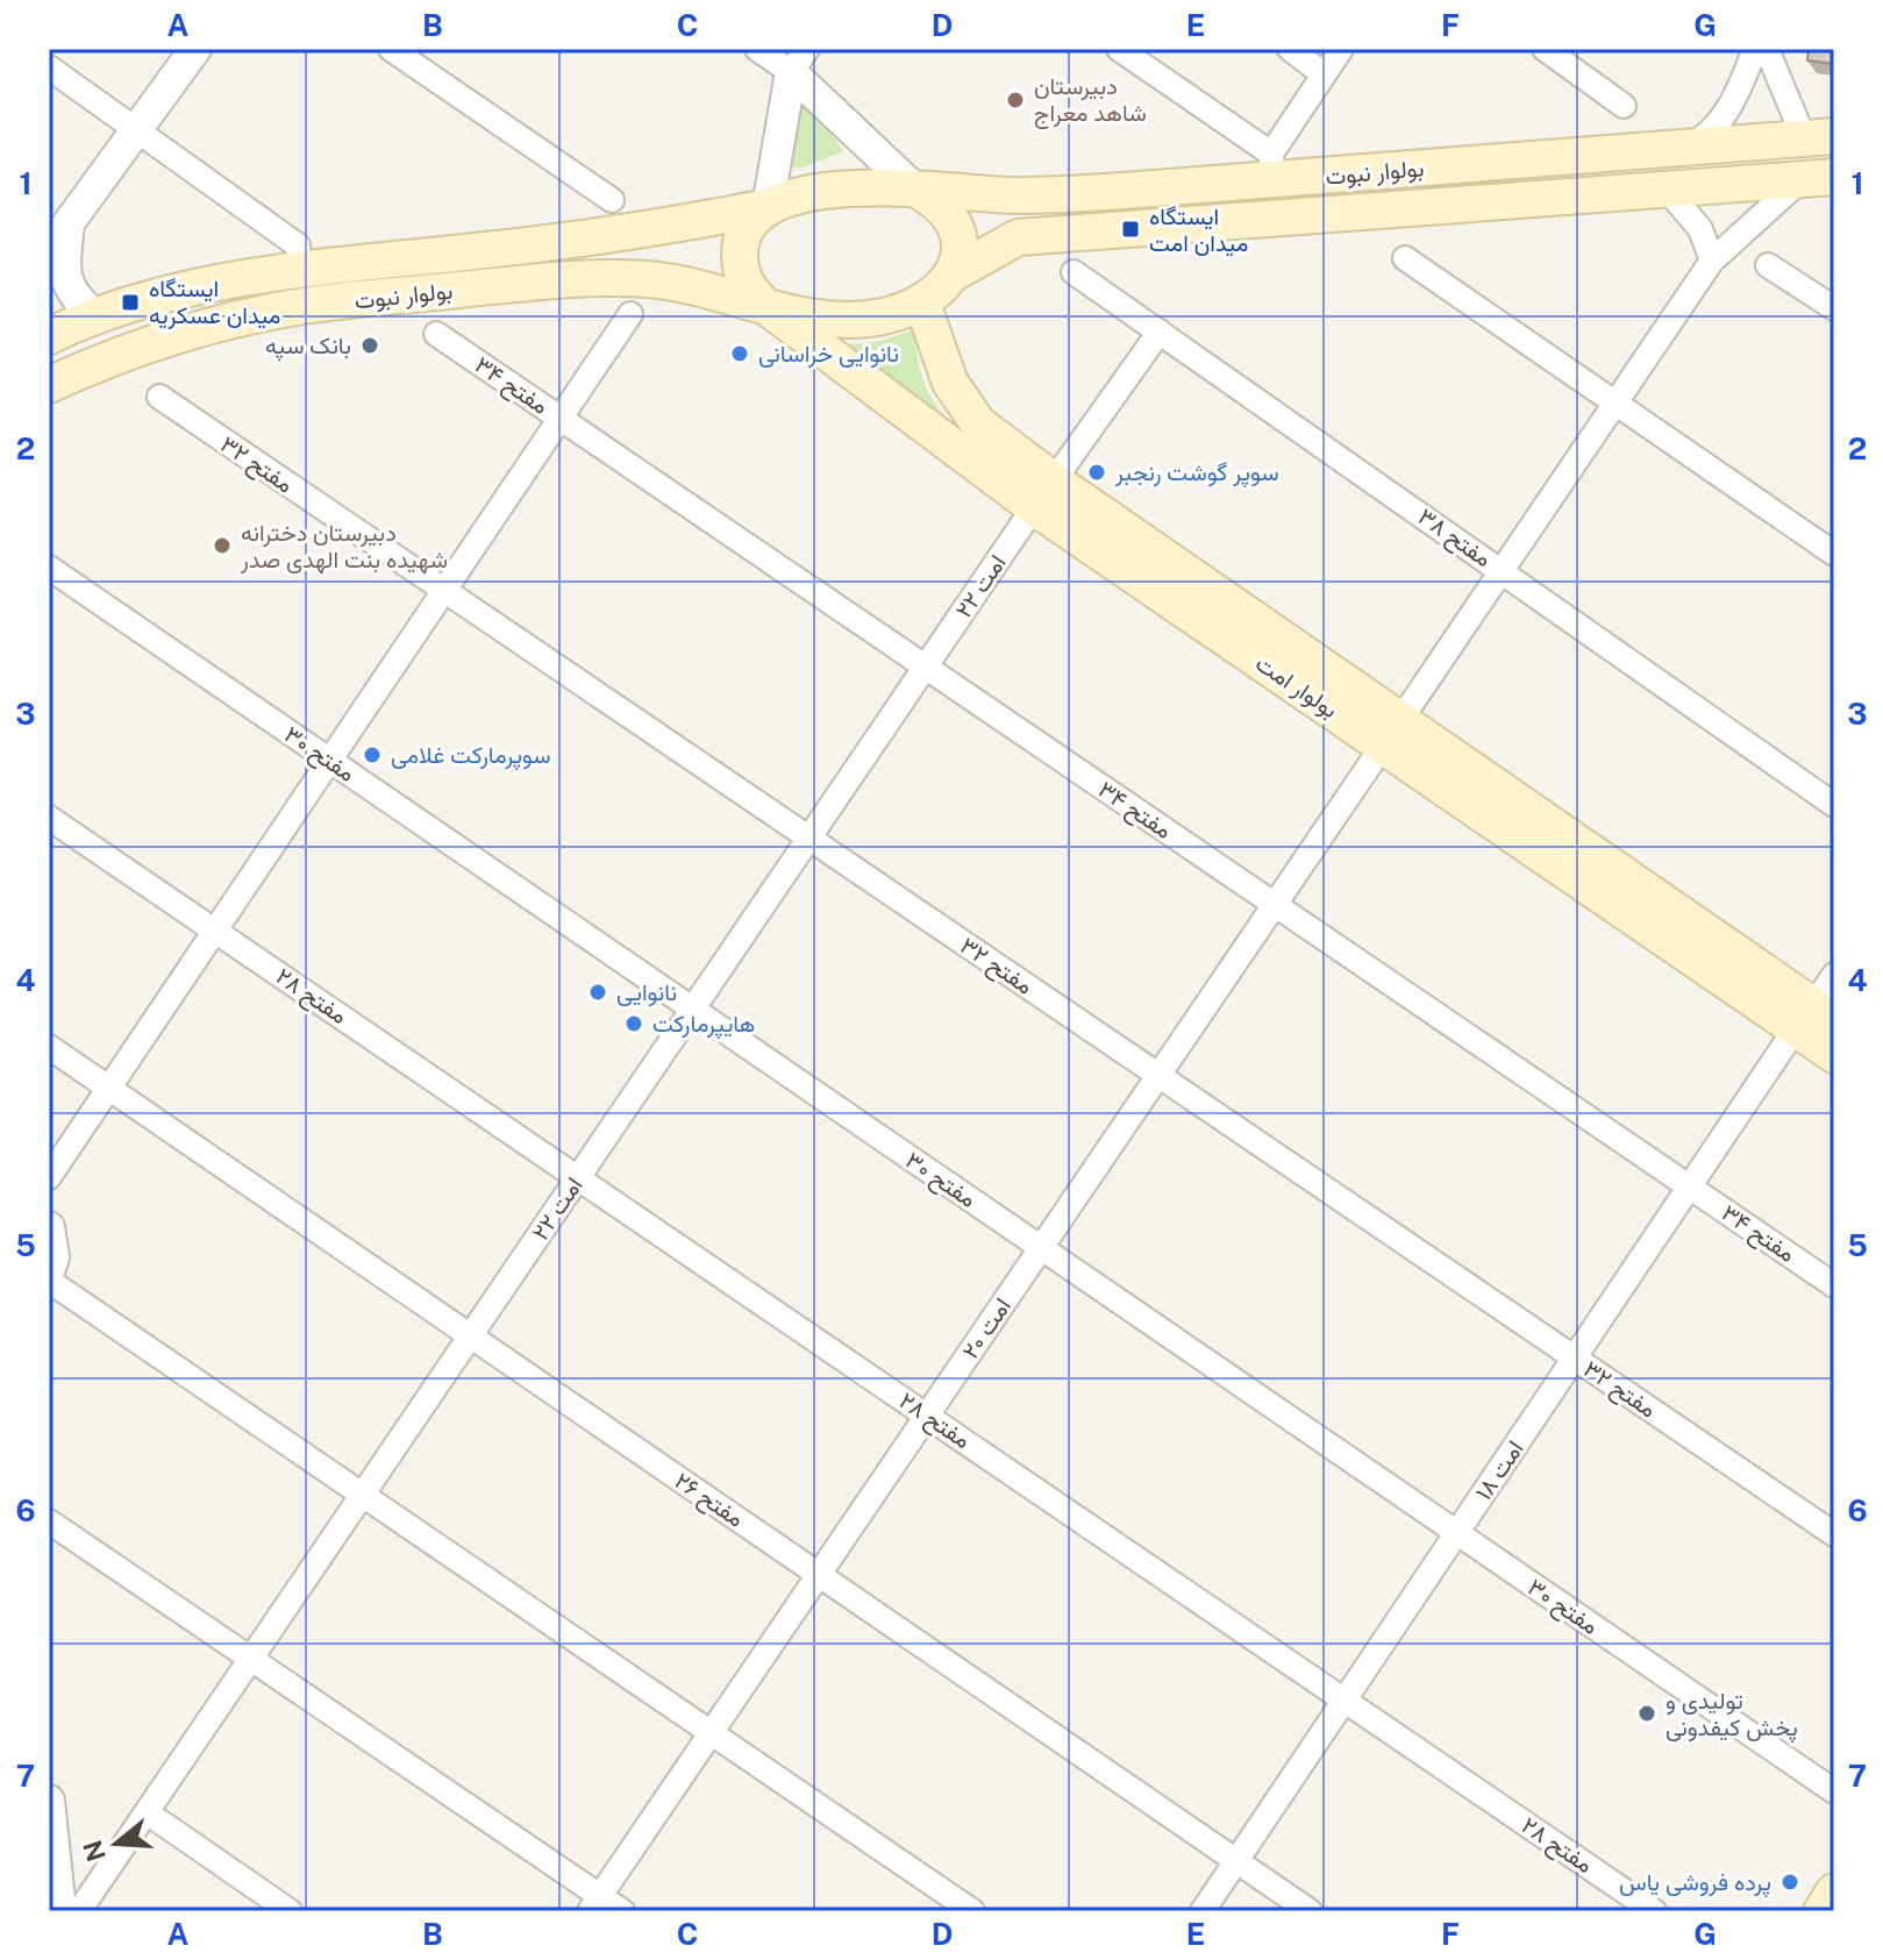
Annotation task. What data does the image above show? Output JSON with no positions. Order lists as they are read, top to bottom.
{
  "streets": {
    "main road": ["بولوار نبوت", "بولوار امت"],
    "street": [
      "مفتح ۳۴",
      "مفتح ۳۲",
      "مفتح ۳۸",
      "امت ۲۲",
      "مفتح ۳۰",
      "مفتح ۲۸",
      "امت ۲۰",
      "امت ۱۸",
      "مفتح ۲۶"
    ]
  },
  "crossings": [
    ["بولوار نبوت", "بولوار امت"],
    ["بولوار نبوت", "امت ۲۰"],
    ["مفتح ۳۴", "امت ۲۲"],
    ["مفتح ۳۴", "امت ۲۰"],
    ["مفتح ۳۴", "امت ۱۸"],
    ["مفتح ۳۲", "امت ۲۲"],
    ["مفتح ۳۲", "امت ۲۰"],
    ["مفتح ۳۲", "امت ۱۸"],
    ["مفتح ۳۸", "امت ۲۲"],
    ["مفتح ۳۸", "امت ۲۰"],
    ["امت ۲۲", "بولوار امت"],
    ["امت ۲۲", "مفتح ۳۰"],
    ["امت ۲۲", "مفتح ۲۸"],
    ["امت ۲۲", "مفتح ۲۶"],
    ["بولوار امت", "امت ۲۰"],
    ["بولوار امت", "امت ۱۸"],
    ["مفتح ۳۰", "امت ۲۰"],
    ["مفتح ۳۰", "امت ۱۸"],
    ["مفتح ۲۸", "امت ۲۰"],
    ["مفتح ۲۸", "امت ۱۸"],
    ["امت ۲۰", "مفتح ۲۶"],
    ["امت ۱۸", "مفتح ۲۶"]
  ],
  "places": {
    "other": [
      "دبیرستان شاهد معراج",
      "بانک سپه",
      "نانوایی خراسانی",
      "سوپر گوشت رنجبر",
      "دبیرستان دخترانه شهیده بنت الهدی صدر",
      "سوپرمارکت غلامی",
      "نانوایی",
      "هایپرمارکت",
      "تولیدی و پخش کیفدونی",
      "پرده فروشی یاس"
    ],
    "transit": ["ایستگاه میدان امت", "ایستگاه میدان عسکریه"]
  },
  "north": "left",
  "grid": {
    "columns": [
      "A",
      "B",
      "C",
      "D",
      "E",
      "F",
      "G"
    ],
    "rows": [
      "1",
      "2",
      "3",
      "4",
      "5",
      "6",
      "7"
    ]
  }
}
